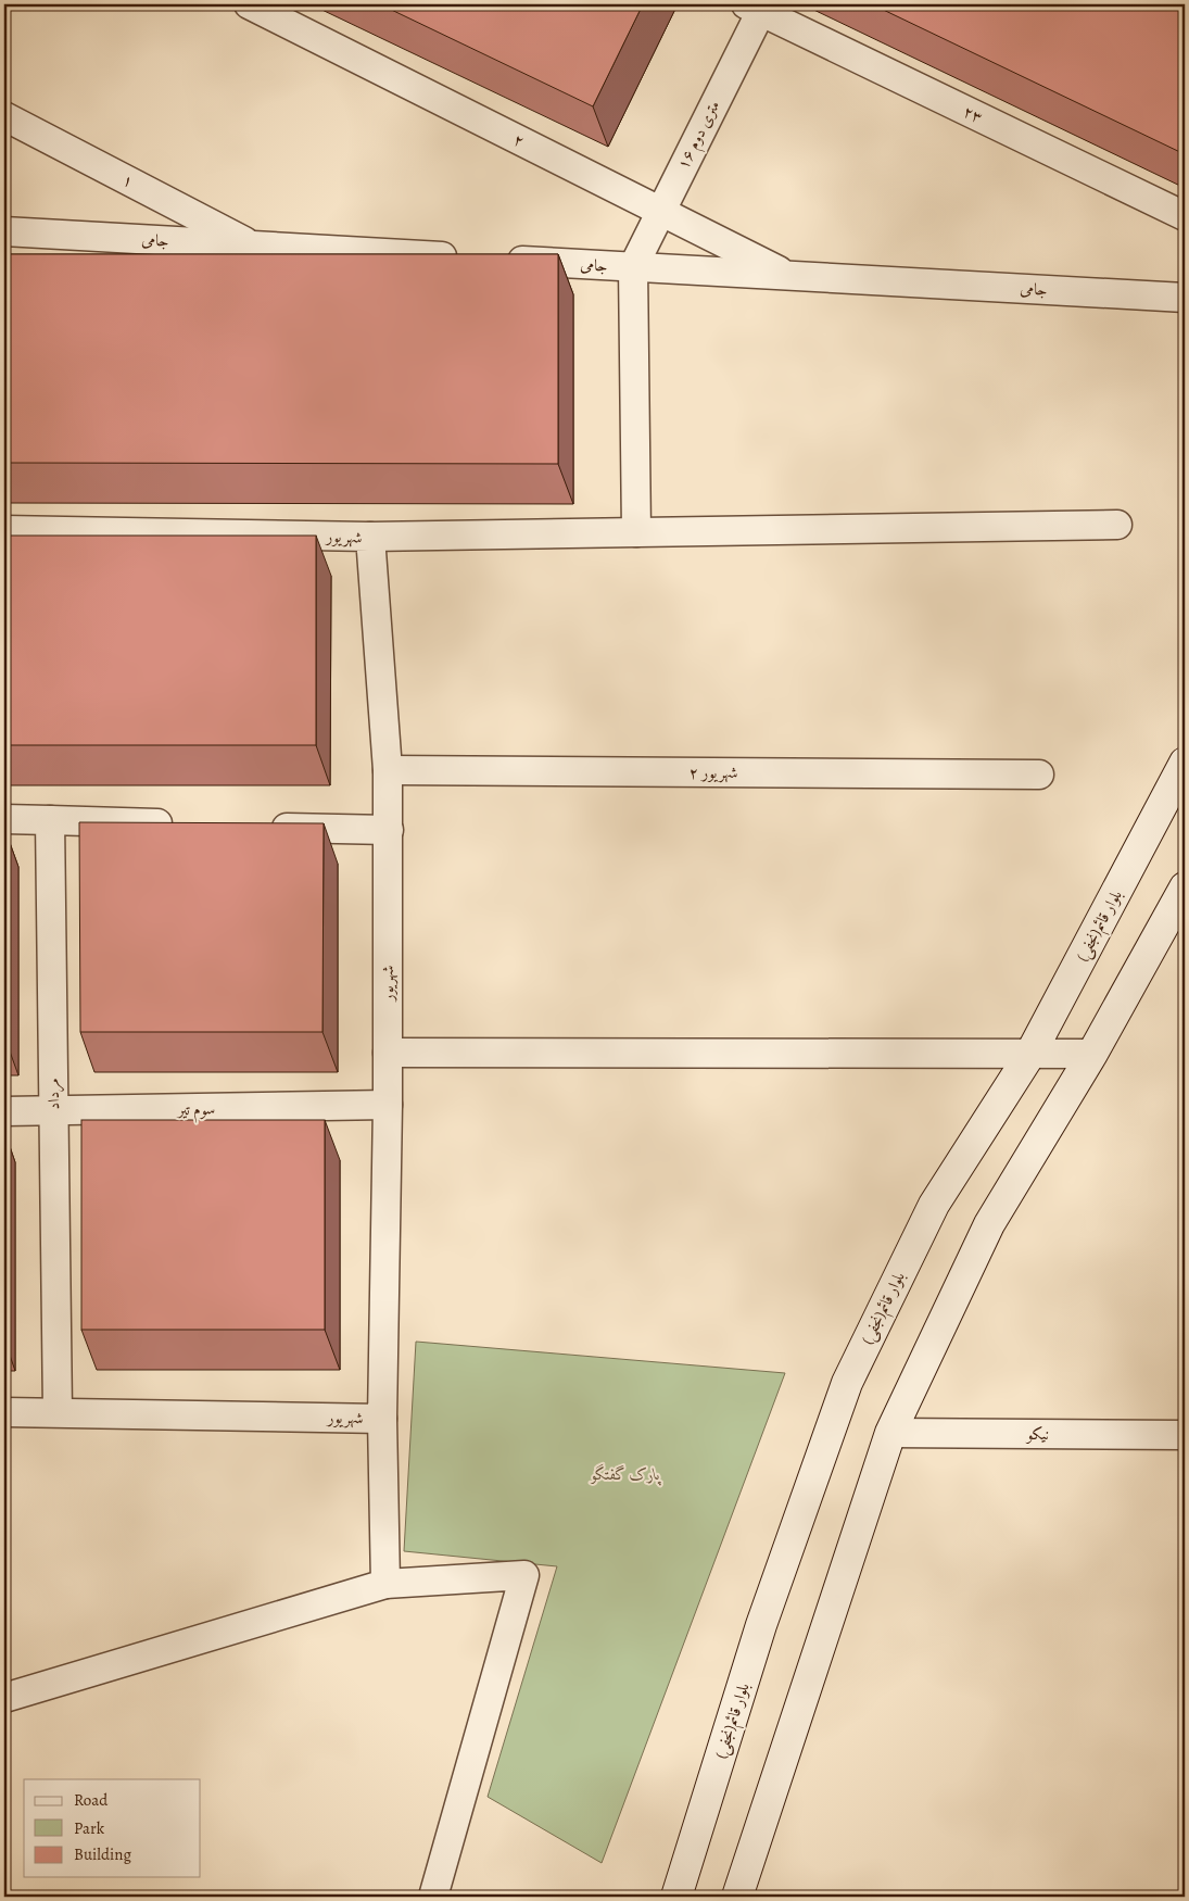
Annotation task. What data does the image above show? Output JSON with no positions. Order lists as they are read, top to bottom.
{
  "streets": {
    "street": [
      "۲۳",
      "۱۶ متری دوم",
      "۲",
      "۱",
      "جامی",
      "شهریور",
      "شهریور ۲",
      "بلوار قائم(نجفی)",
      "مرداد",
      "سوم تیر",
      "نیکو"
    ]
  },
  "crossings": [
    ["۲۳", "۱۶ متری دوم"],
    ["۱۶ متری دوم", "۲"],
    ["۱۶ متری دوم", "جامی"],
    ["۲", "جامی"],
    ["۱", "جامی"],
    ["شهریور", "شهریور ۲"],
    ["شهریور", "مرداد"],
    ["شهریور", "سوم تیر"],
    ["مرداد", "سوم تیر"]
  ],
  "parks": ["پارک گفتگو"],
  "legend": ["Road", "Park", "Building"]
}
